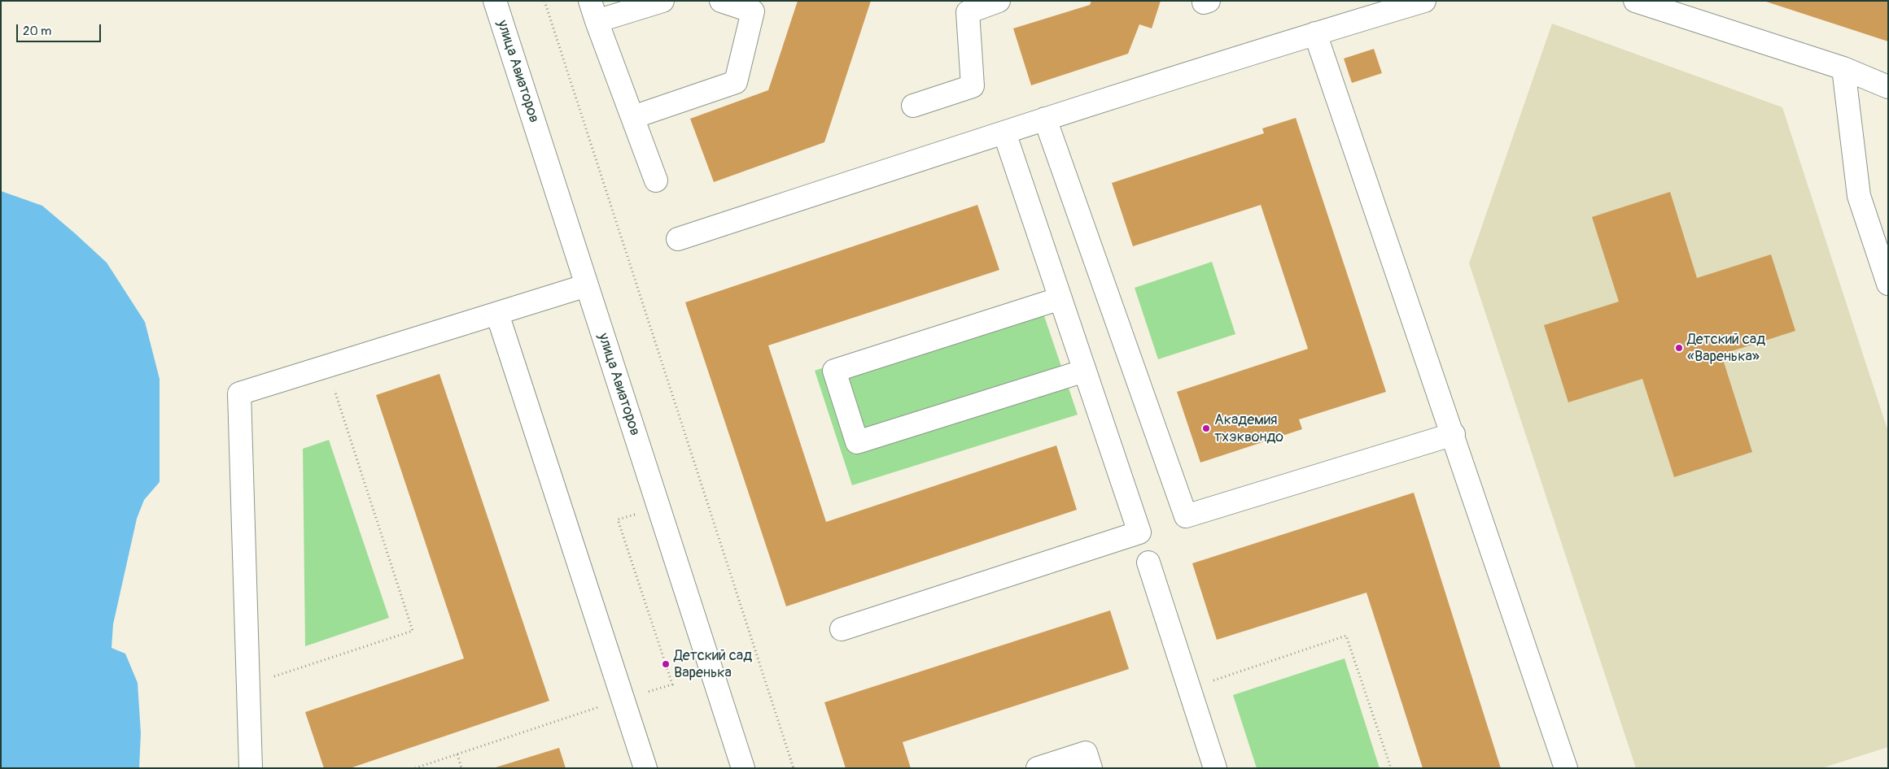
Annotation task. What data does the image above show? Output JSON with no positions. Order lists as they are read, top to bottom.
{
  "streets": {
    "street": ["улица Авиаторов"]
  },
  "places": ["Детский сад «Варенька»", "Академия тхэквондо", "Детский сад Варенька"],
  "scale_bar": "20 m"
}
